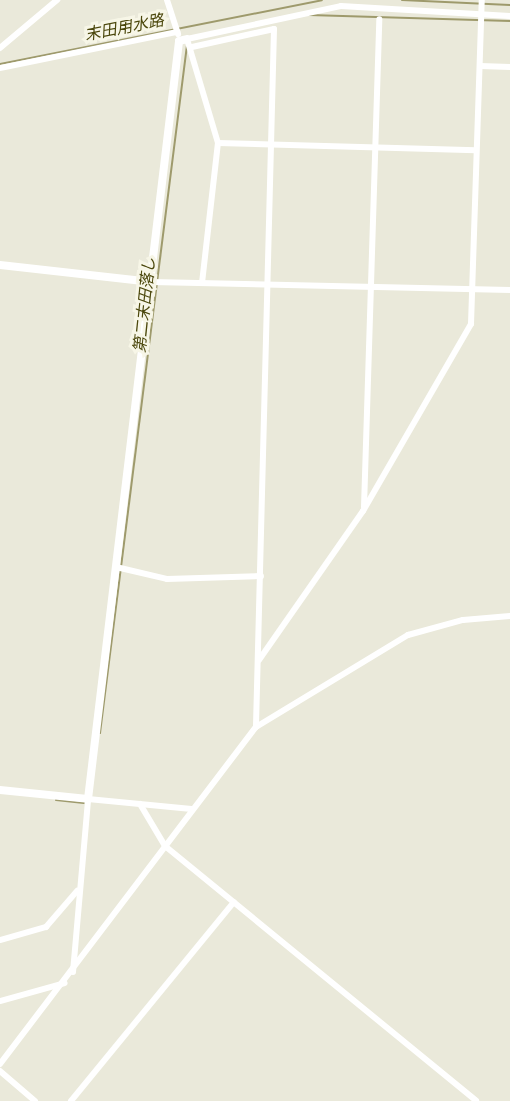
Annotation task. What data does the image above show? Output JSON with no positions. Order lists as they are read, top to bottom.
{
  "water": ["末田用水路", "第二末田落し"]
}
